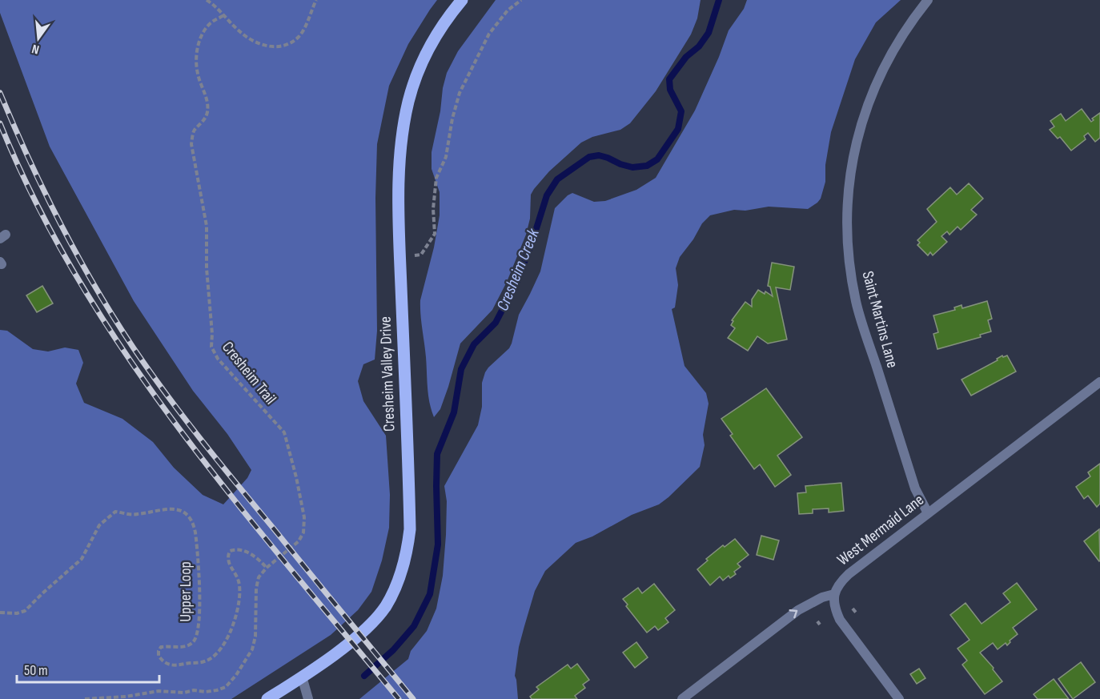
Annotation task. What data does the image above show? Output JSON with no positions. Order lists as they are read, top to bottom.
{
  "streets": {
    "main road": ["Cresheim Valley Drive"],
    "street": ["Saint Martins Lane", "West Mermaid Lane"],
    "path": ["Cresheim Trail", "Upper Loop"]
  },
  "crossings": [
    ["Saint Martins Lane", "West Mermaid Lane"],
    ["Cresheim Trail", "Upper Loop"]
  ],
  "water": ["Cresheim Creek"],
  "scale_bar": "50 m",
  "north": "bottom"
}
